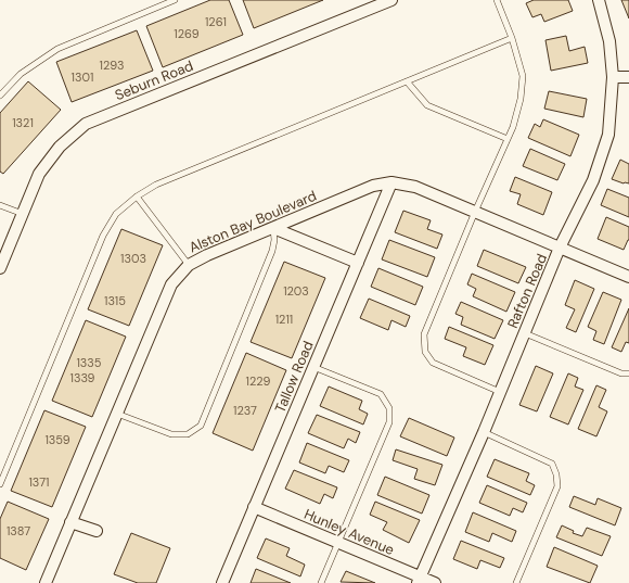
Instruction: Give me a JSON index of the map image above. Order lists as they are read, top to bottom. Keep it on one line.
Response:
{"streets":{"street":["Seburn Road","Alston Bay Boulevard","Rafton Road","Tallow Road","Hunley Avenue"]},"crossings":[["Alston Bay Boulevard","Rafton Road"],["Alston Bay Boulevard","Tallow Road"],["Rafton Road","Hunley Avenue"],["Tallow Road","Hunley Avenue"]],"house_numbers":["1261","1269","1293","1301","1321","1303","1203","1315","1211","1335","1339","1229","1237","1359","1371","1387"]}
